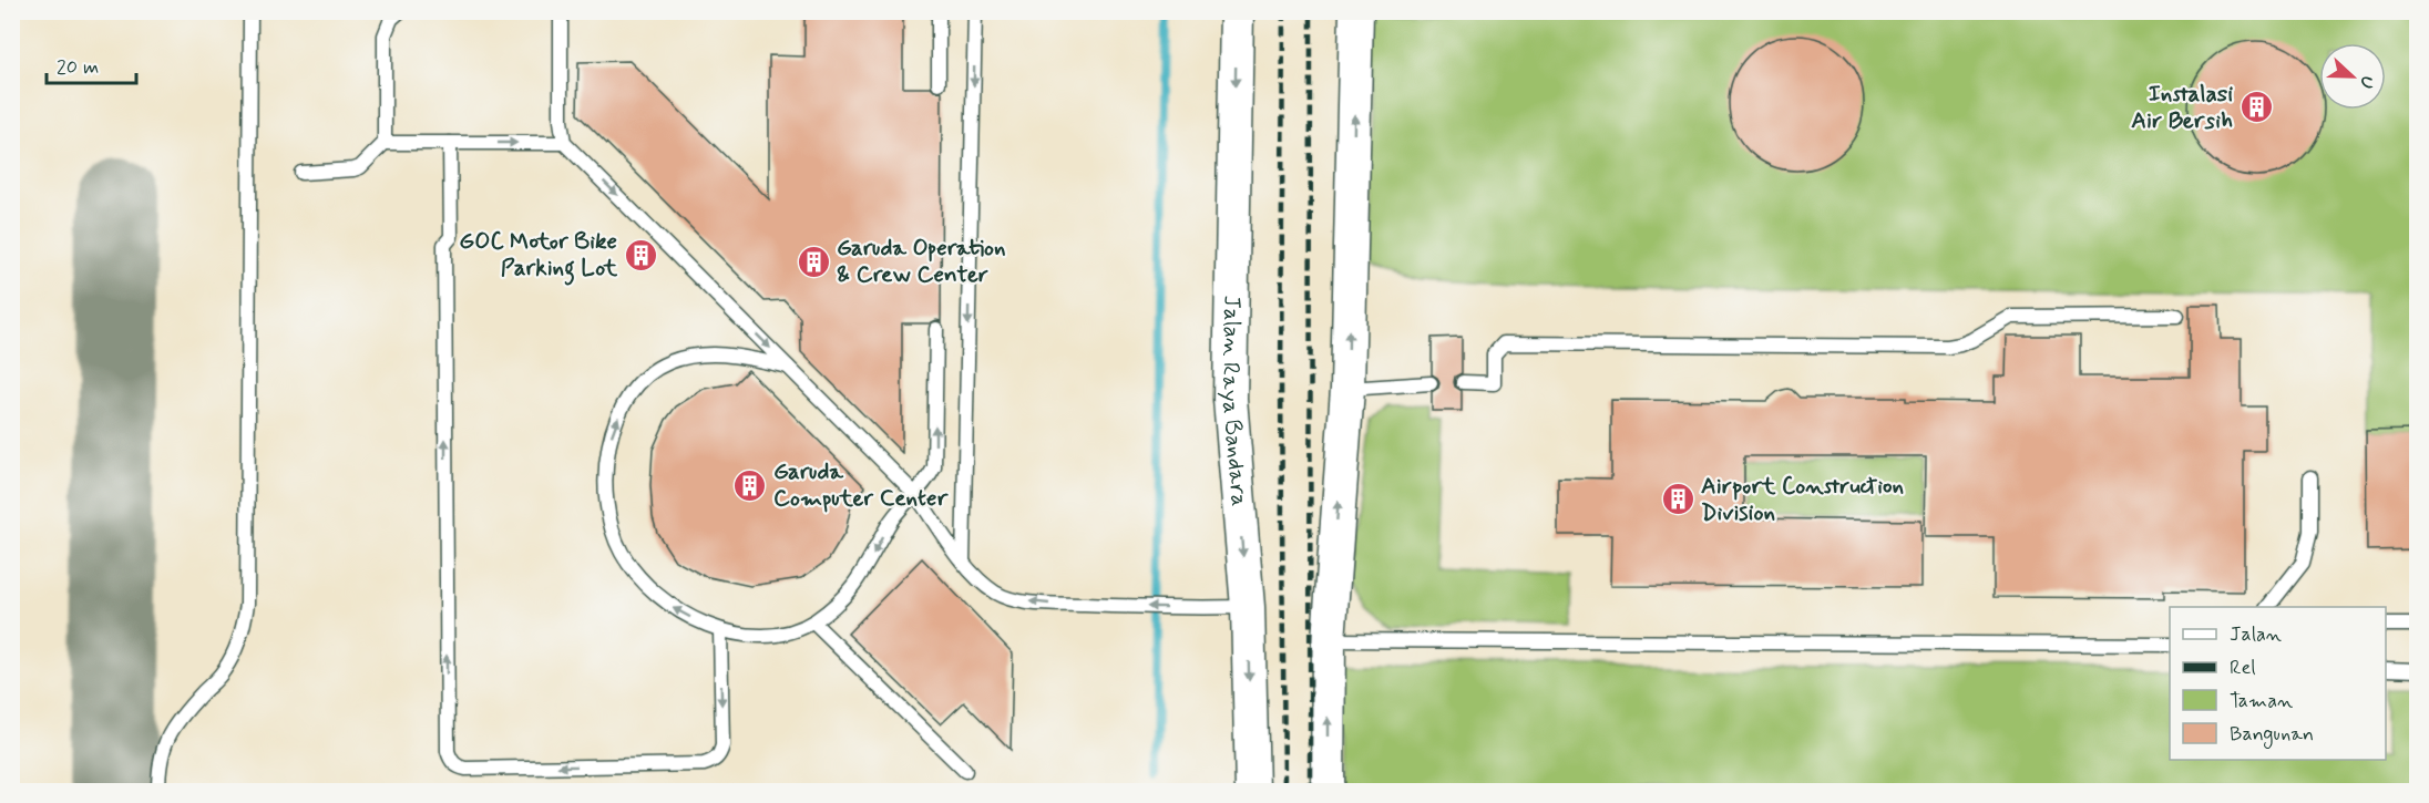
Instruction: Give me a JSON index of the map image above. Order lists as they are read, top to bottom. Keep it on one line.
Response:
{"streets":{"street":["Jalan Raya Bandara"]},"places":{"building":["Instalasi Air Bersih","GOC Motor Bike Parking Lot","Garuda Operation & Crew Center","Garuda Computer Center","Airport Construction Division"]},"legend":["Jalan","Rel","Taman","Bangunan"],"scale_bar":"20 m","north":"right"}
